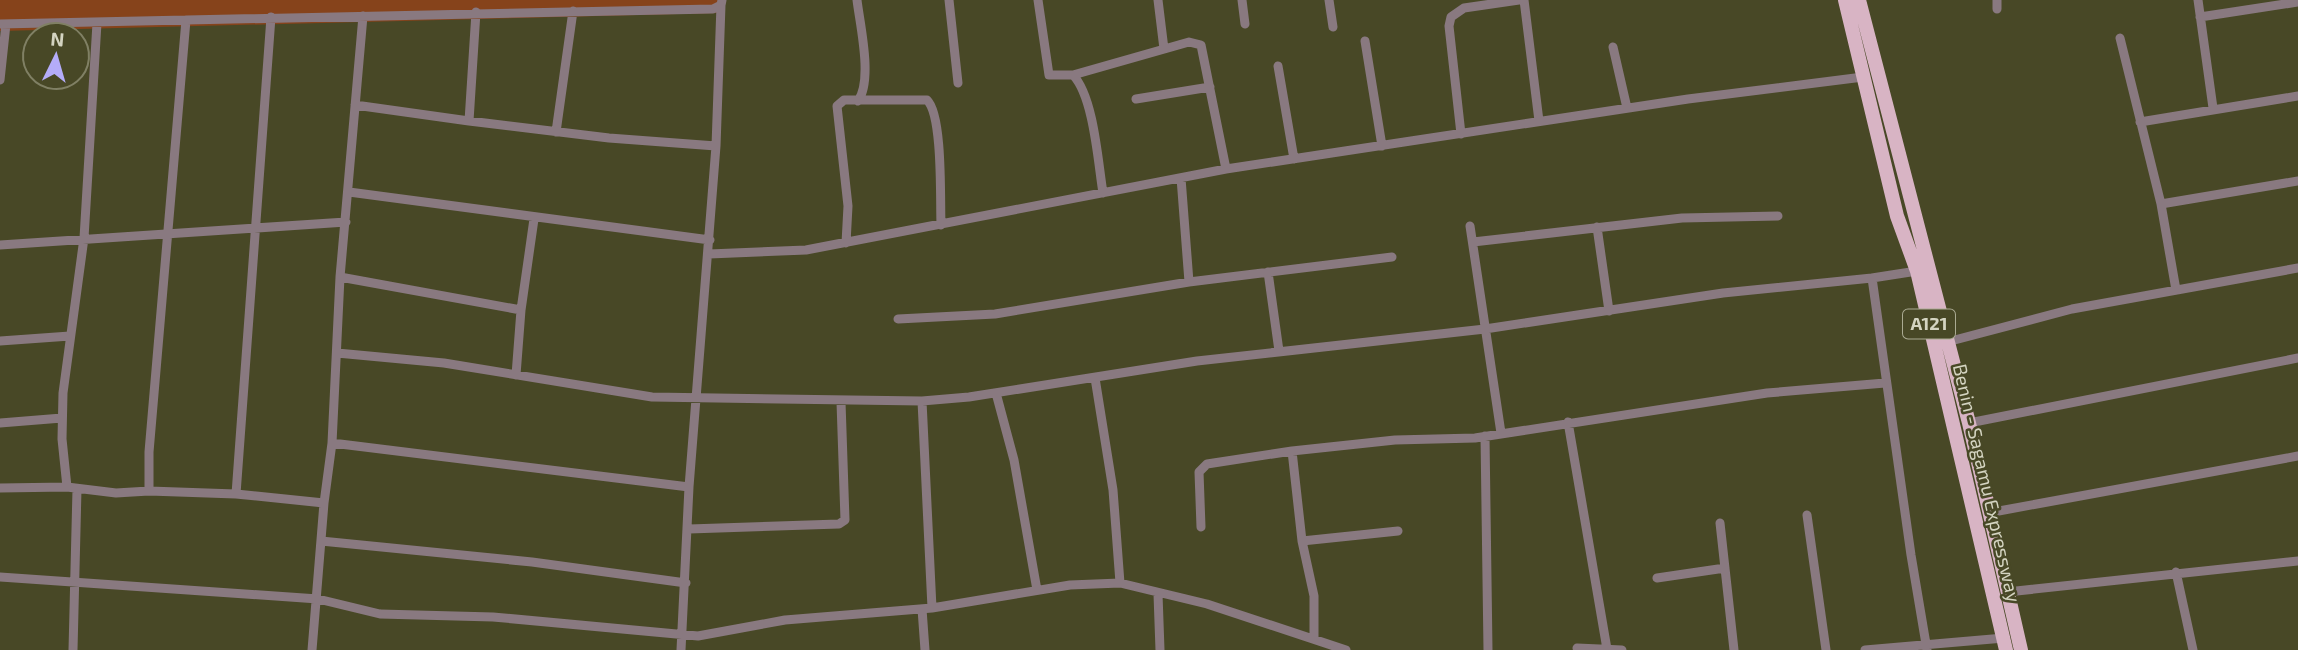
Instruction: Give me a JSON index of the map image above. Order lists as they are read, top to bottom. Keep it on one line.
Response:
{"streets":{"highway":["A121","Benin - Sagamu Expressway"]},"north":"top"}
